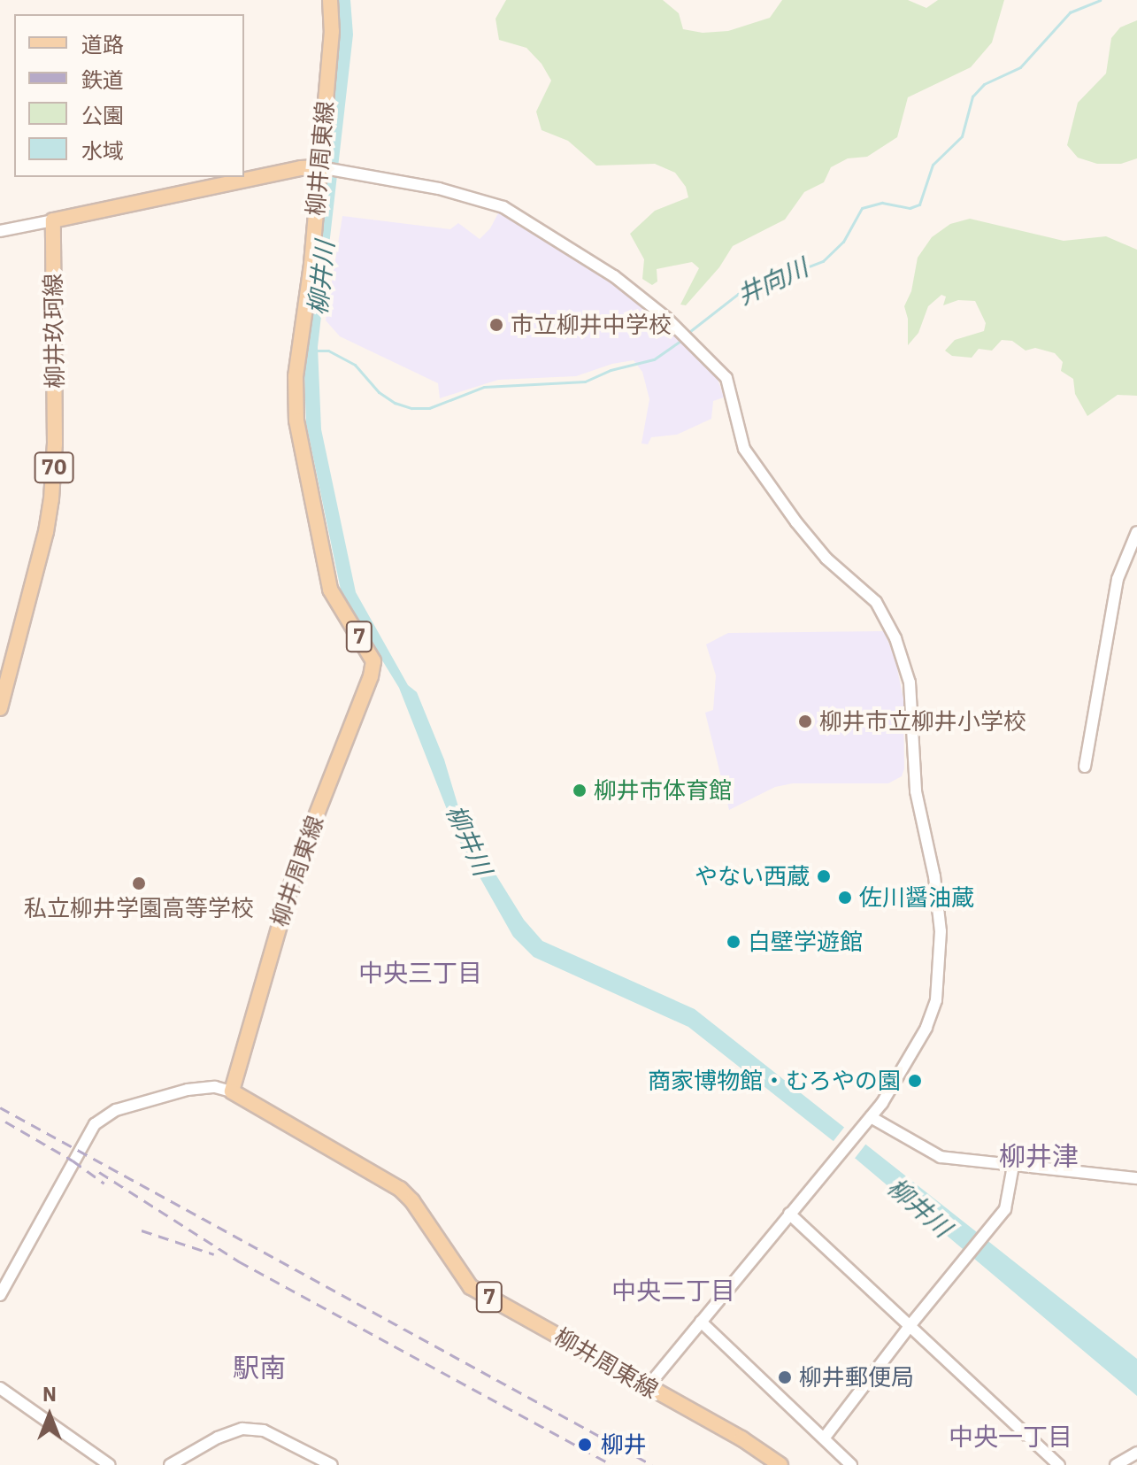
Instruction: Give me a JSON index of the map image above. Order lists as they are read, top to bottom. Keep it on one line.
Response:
{"streets":{"main road":["柳井周東線","柳井玖珂線","70","7"]},"districts":["中央三丁目","柳井津","中央二丁目","駅南","中央一丁目"],"water":["柳井川","井向川"],"places":["市立柳井中学校","柳井市立柳井小学校","柳井市体育館","やない西蔵","私立柳井学園高等学校","佐川醤油蔵","白壁学遊館","商家博物館・むろやの園","柳井郵便局","柳井"],"legend":["道路","鉄道","公園","水域"],"north":"top"}
